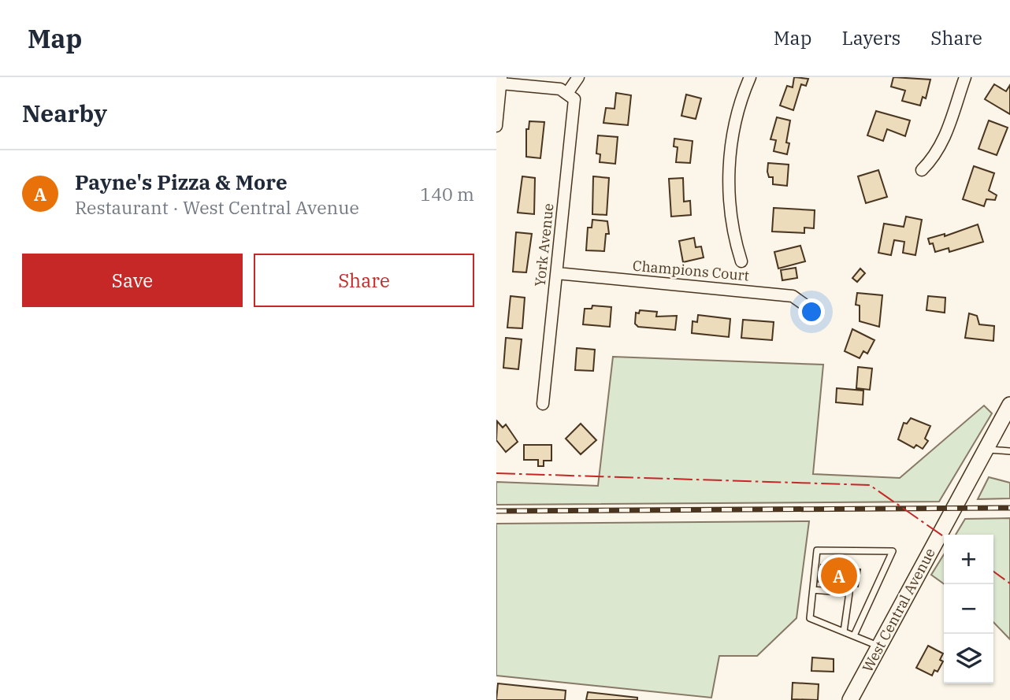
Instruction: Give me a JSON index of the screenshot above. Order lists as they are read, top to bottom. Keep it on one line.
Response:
{"streets":{"main road":["West Central Avenue"],"street":["York Avenue","Champions Court"]},"crossings":[["York Avenue","Champions Court"]],"page":{"header":"Map","nav":["Map","Layers","Share"],"heading":"Nearby","list":[{"mark":"A","name":"Payne's Pizza & More","note":"Restaurant · West Central Avenue","value":"140 m"}],"buttons":["Save","Share"],"map_buttons":["+","−"],"pins":"A"}}
